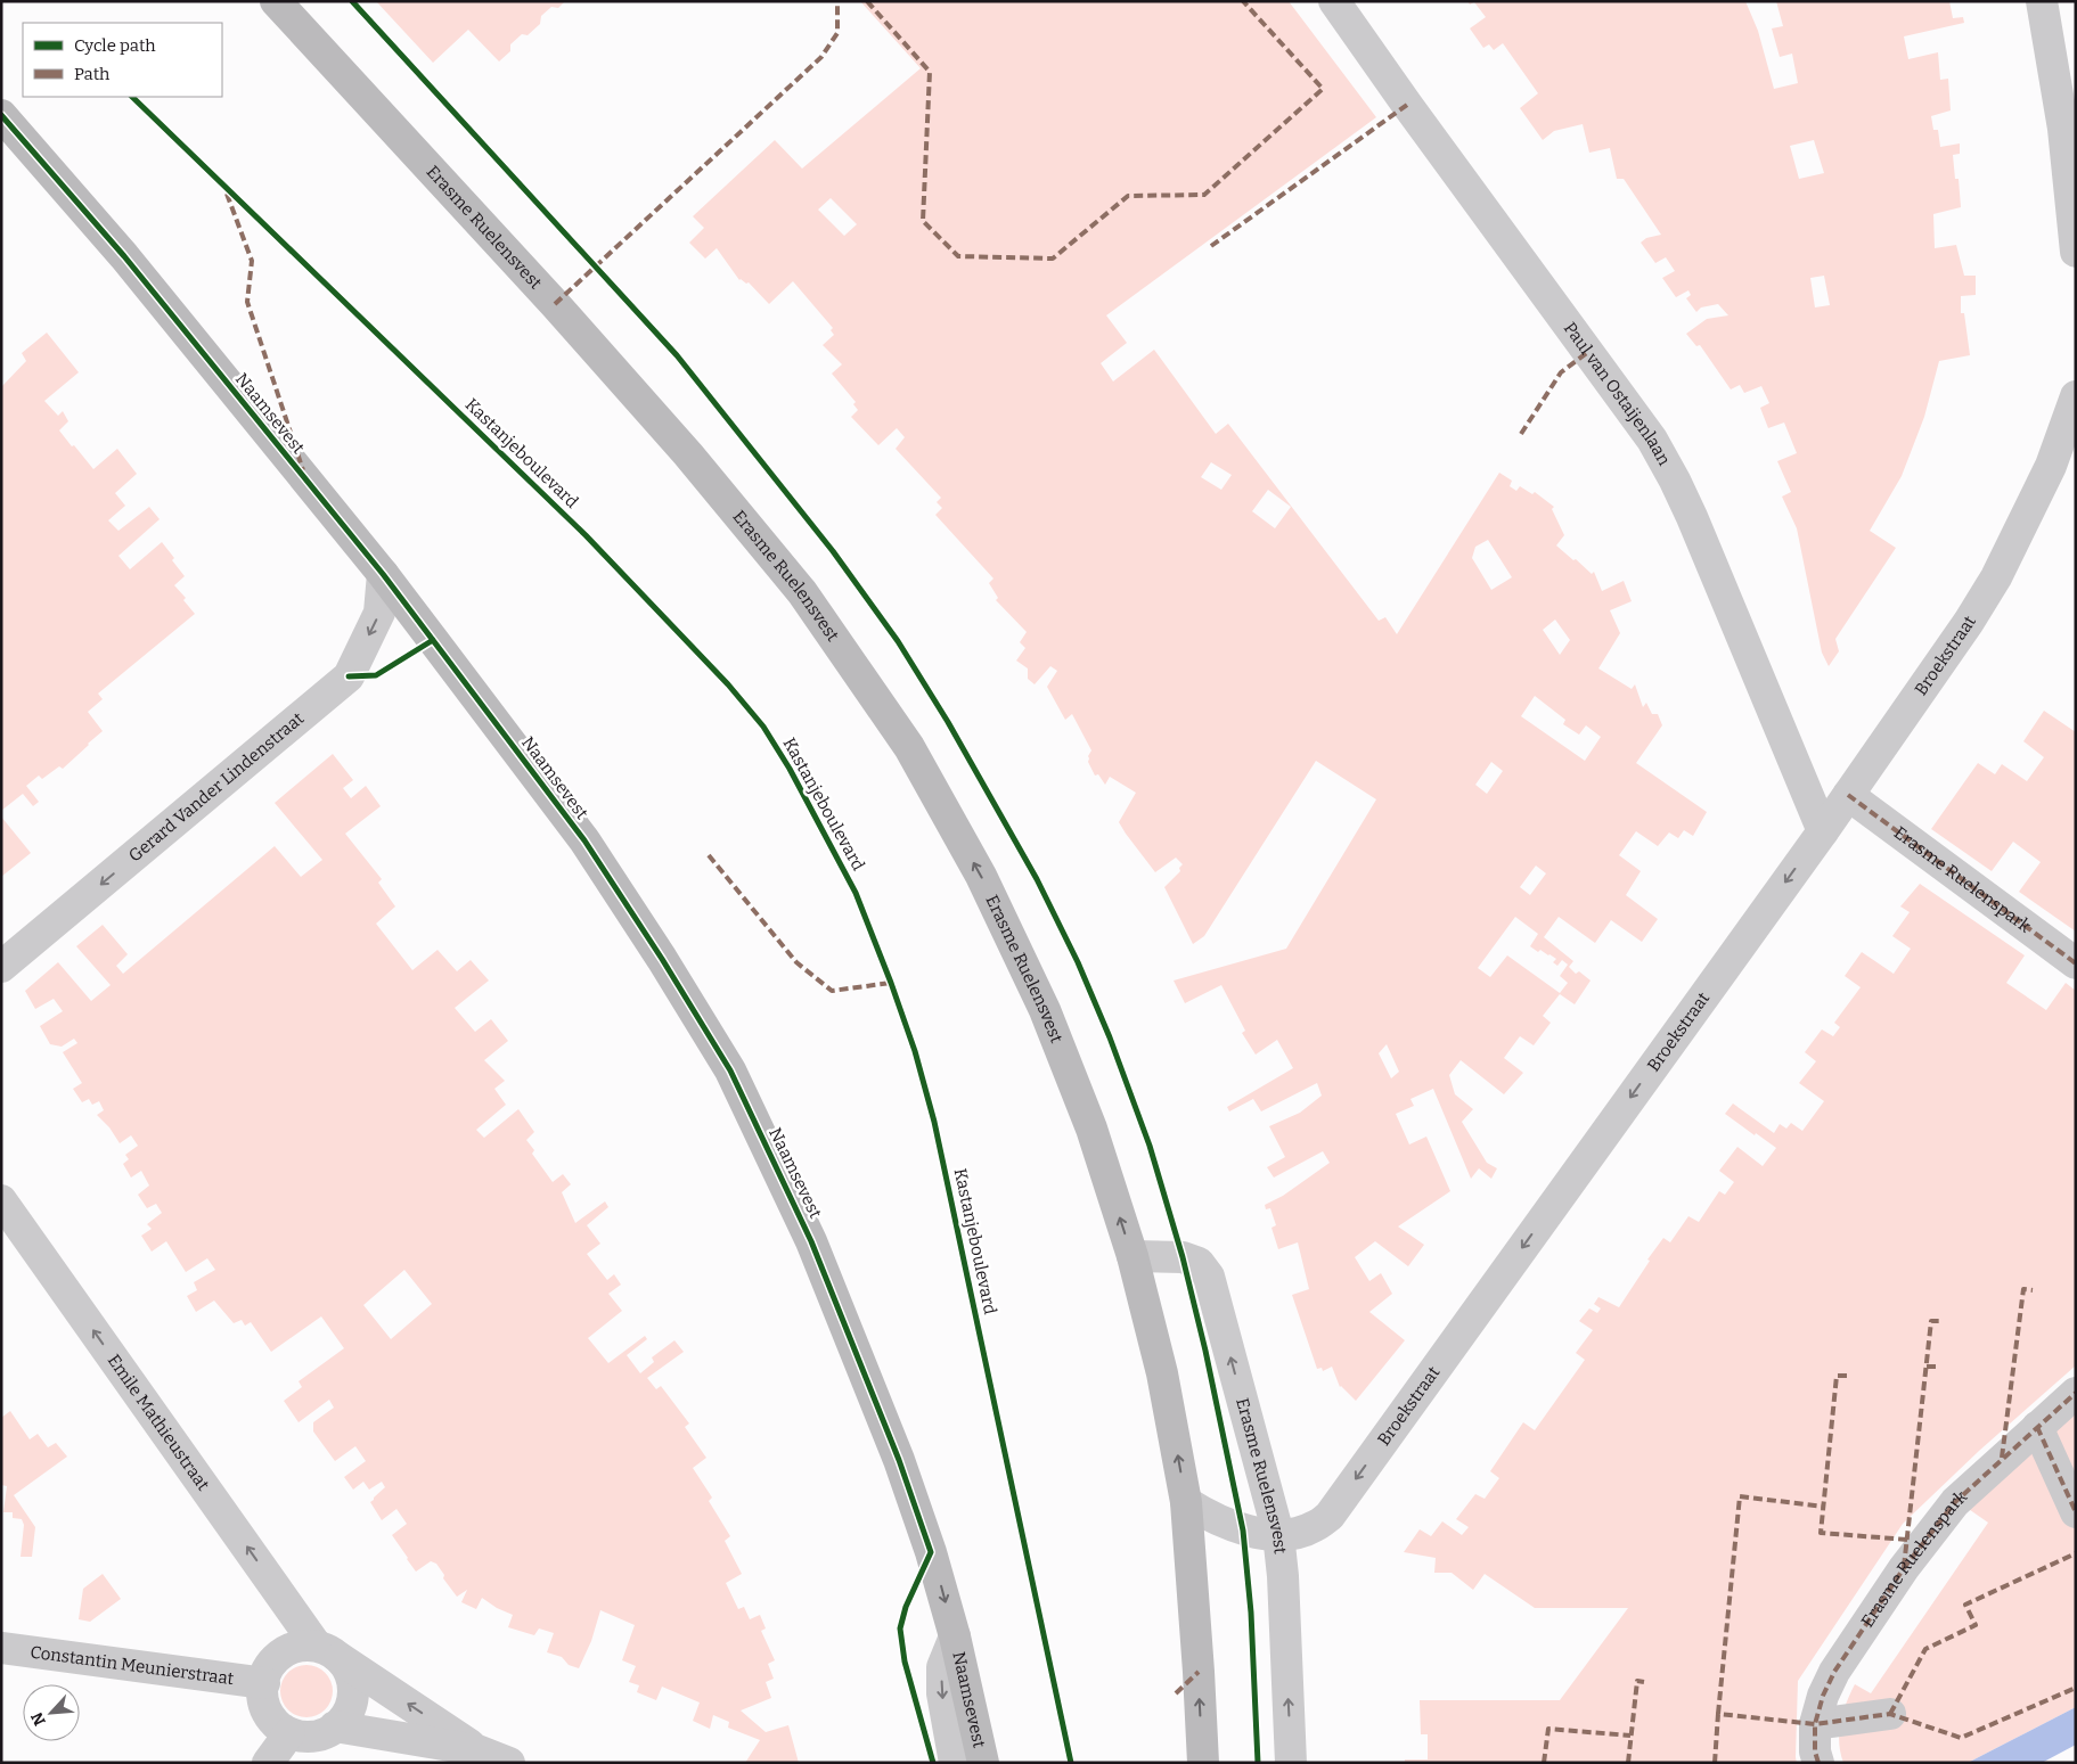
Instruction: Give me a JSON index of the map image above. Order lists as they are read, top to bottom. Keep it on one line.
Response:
{"streets":{"main road":["Erasme Ruelensvest","Naamsevest"],"street":["Paul van Ostaijenlaan","Broekstraat","Gerard Vander Lindenstraat","Erasme Ruelenspark","Emile Mathieustraat","Constantin Meunierstraat"],"cycle path":["Kastanjeboulevard"]},"crossings":[["Erasme Ruelensvest","Broekstraat"],["Paul van Ostaijenlaan","Broekstraat"],["Naamsevest","Gerard Vander Lindenstraat"],["Broekstraat","Erasme Ruelenspark"],["Emile Mathieustraat","Constantin Meunierstraat"]],"one_way":["Erasme Ruelensvest","Naamsevest","Broekstraat","Gerard Vander Lindenstraat","Emile Mathieustraat"],"legend":["Cycle path","Path"],"north":"bottom left"}
